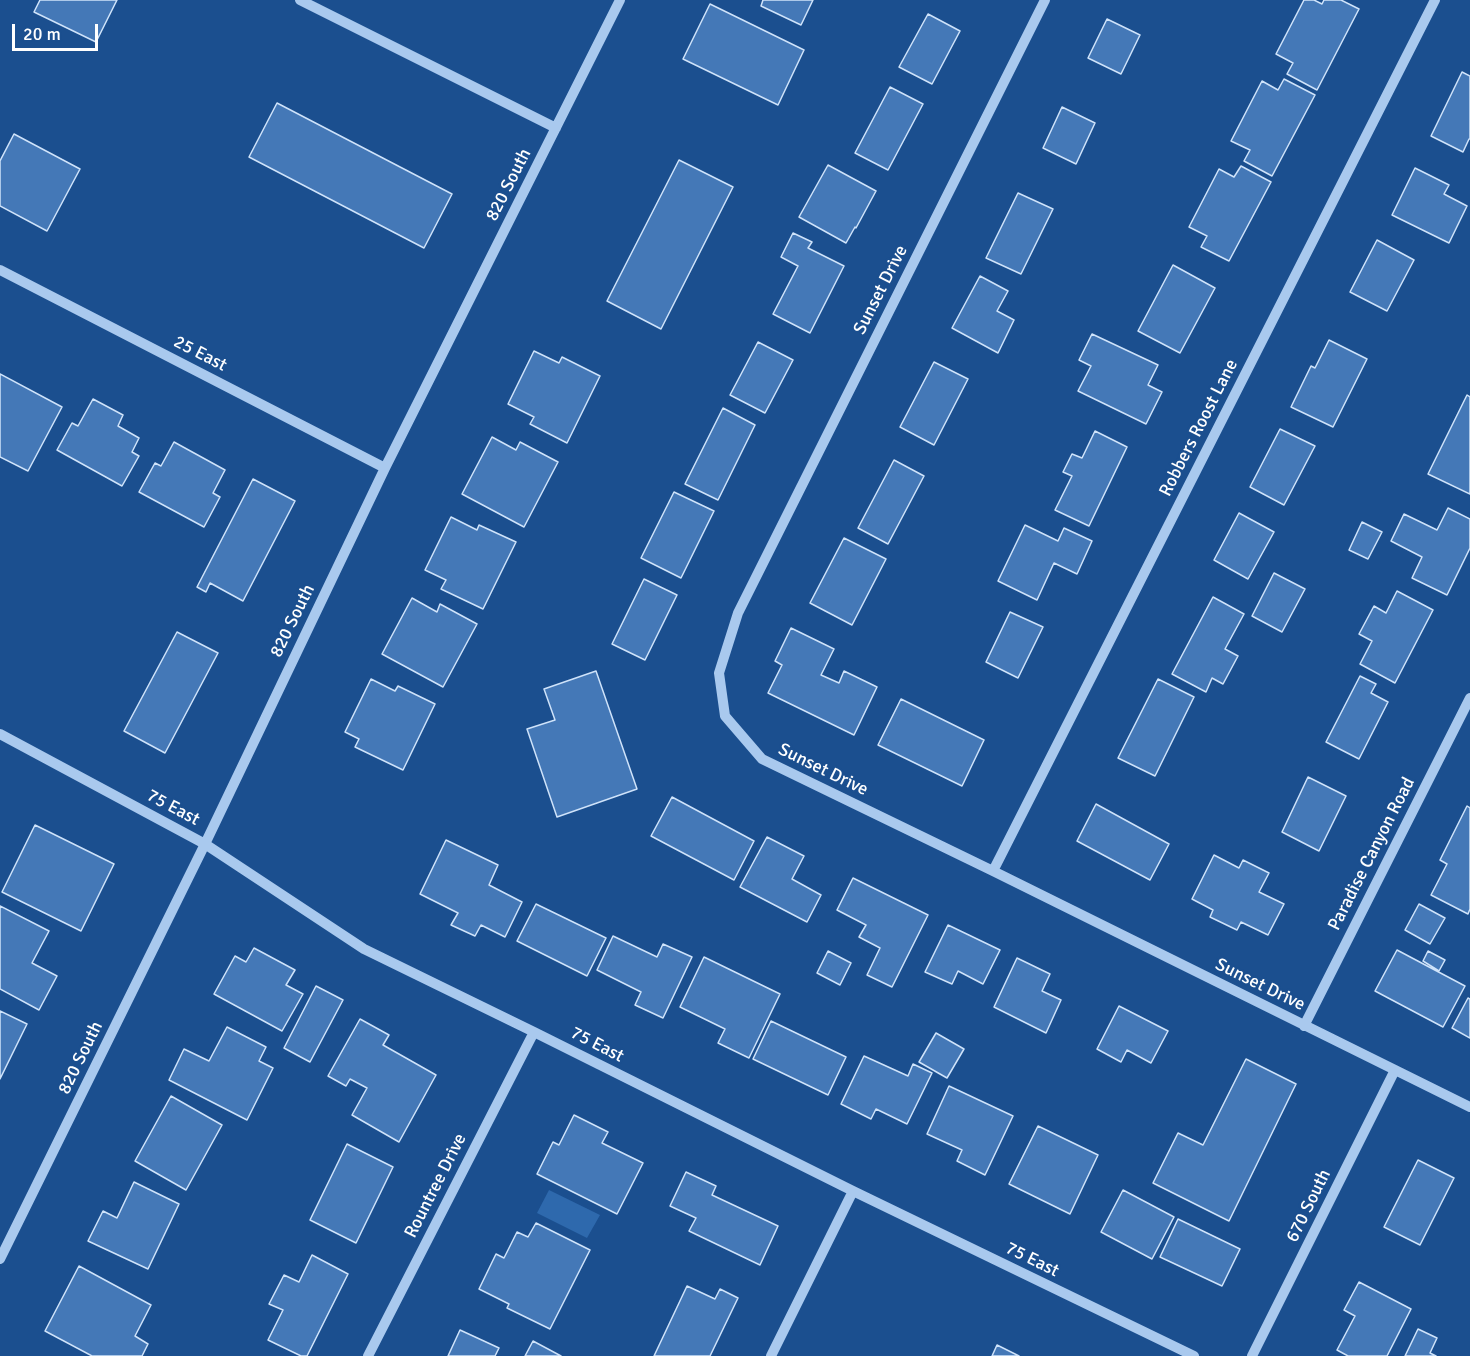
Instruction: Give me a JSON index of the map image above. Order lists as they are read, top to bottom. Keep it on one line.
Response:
{"streets":{"street":["820 South","Sunset Drive","25 East","Robbers Roost Lane","75 East","Paradise Canyon Road","Rountree Drive","670 South"]},"crossings":[["820 South","25 East"],["820 South","75 East"],["Sunset Drive","Robbers Roost Lane"],["Sunset Drive","Paradise Canyon Road"],["Sunset Drive","670 South"],["75 East","Rountree Drive"]],"scale_bar":"20 m"}
